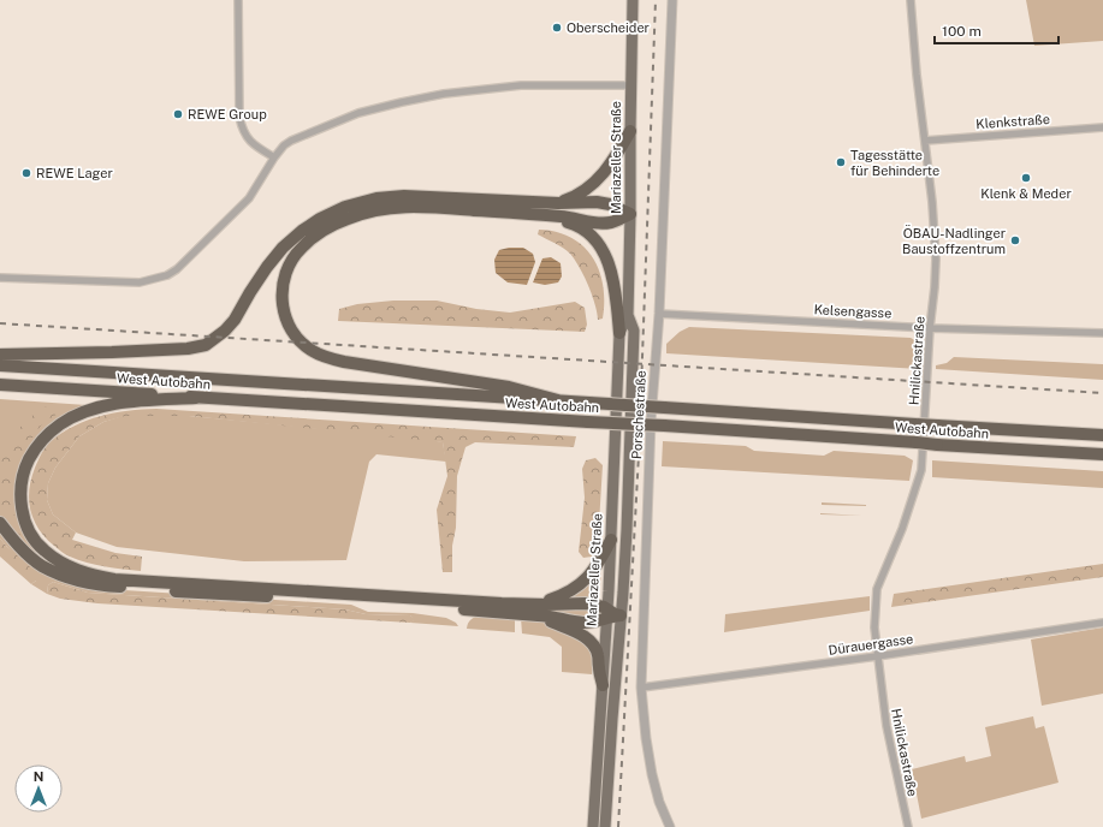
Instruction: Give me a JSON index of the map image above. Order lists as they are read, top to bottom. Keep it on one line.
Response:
{"streets":{"highway":["West Autobahn"],"main road":["Mariazeller Straße"],"street":["Klenkstraße","Kelsengasse","Hnilickastraße","Porschestraße","Dürauergasse"]},"crossings":[["Klenkstraße","Hnilickastraße"],["Kelsengasse","Hnilickastraße"],["Kelsengasse","Porschestraße"],["Hnilickastraße","Dürauergasse"],["Porschestraße","Dürauergasse"]],"places":["Oberscheider","REWE Group","Tagesstätte für Behinderte","REWE Lager","Klenk & Meder","ÖBAU-Nadlinger Baustoffzentrum"],"scale_bar":"100 m","north":"top"}
